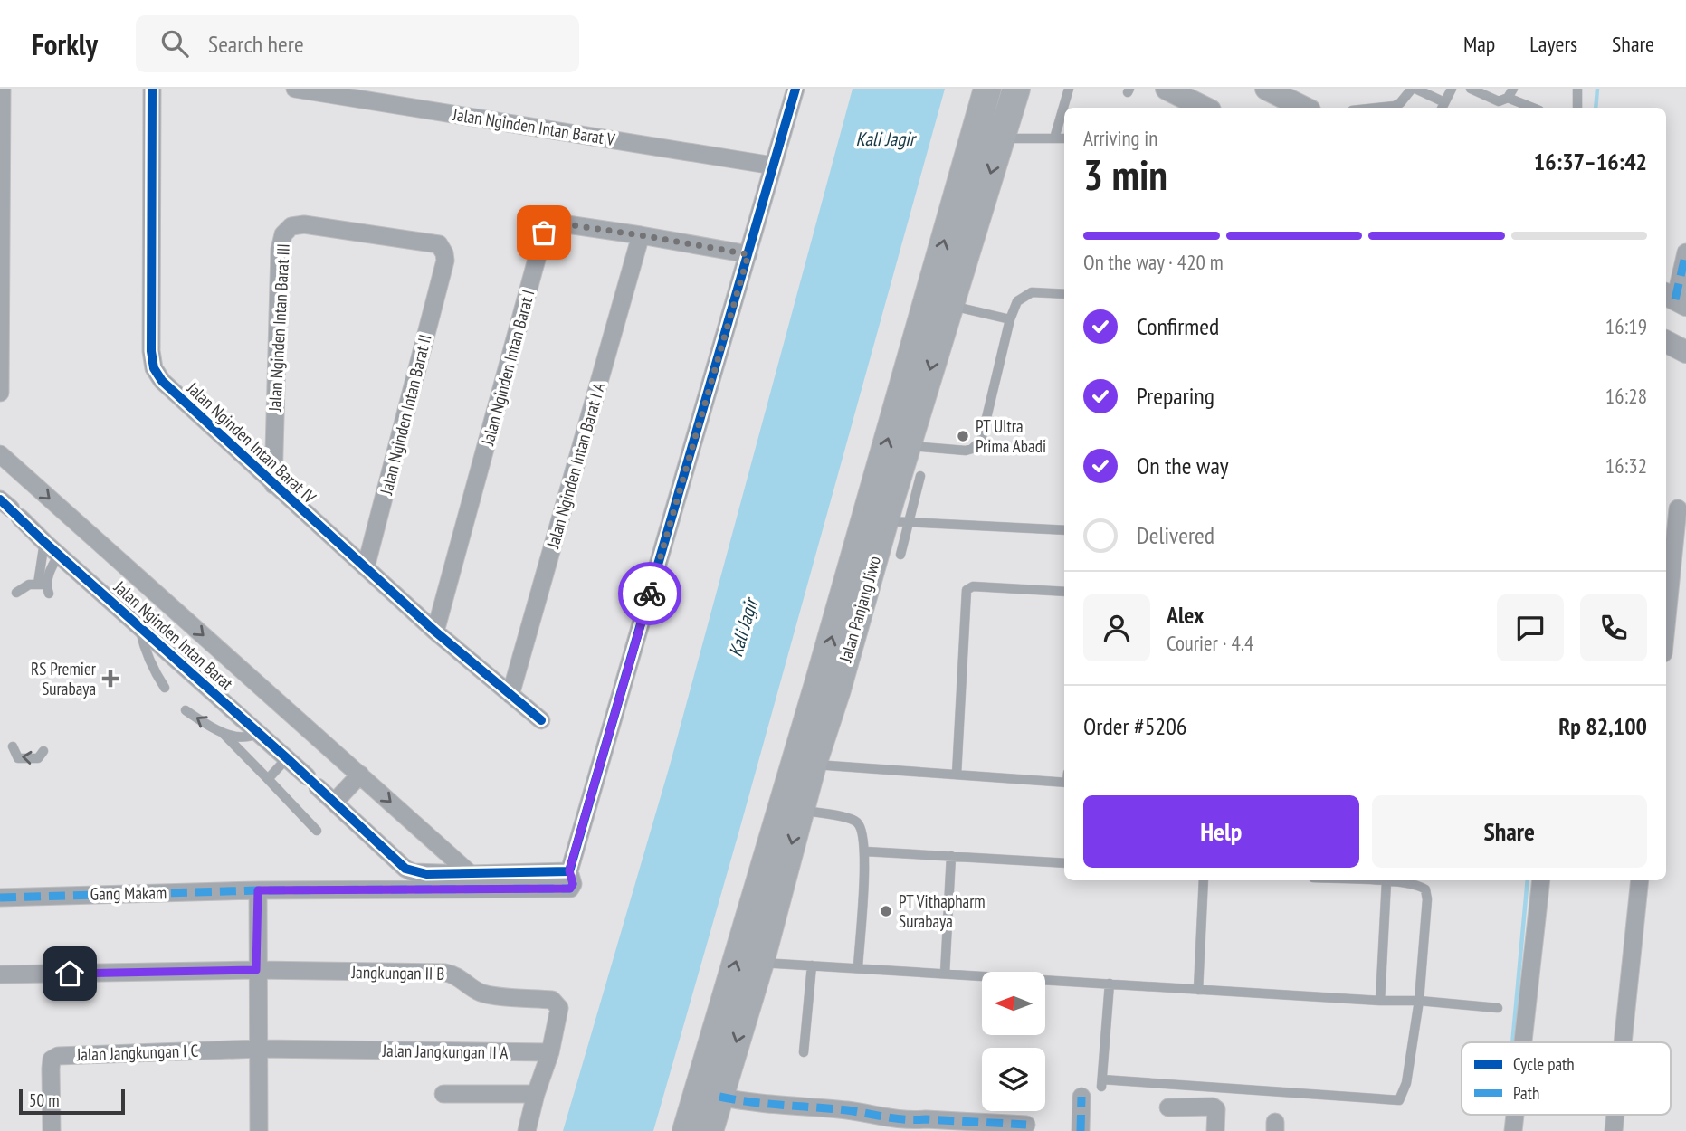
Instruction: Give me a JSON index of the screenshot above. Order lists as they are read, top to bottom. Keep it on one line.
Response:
{"streets":{"main road":["Jalan Panjang Jiwo"],"street":["Jalan Nginden Intan Barat V","Jalan Nginden Intan Barat III","Jalan Nginden Intan Barat I","Jalan Nginden Intan Barat II","Jalan Nginden Intan Barat IV","Jalan Nginden Intan Barat I A","Jalan Nginden Intan Barat","Gang Makam","Jangkungan II B","Jalan Jangkungan II A","Jalan Jangkungan I C"]},"crossings":[["Jalan Nginden Intan Barat III","Jalan Nginden Intan Barat II"],["Jalan Nginden Intan Barat III","Jalan Nginden Intan Barat IV"],["Jalan Nginden Intan Barat I","Jalan Nginden Intan Barat IV"],["Jalan Nginden Intan Barat I","Jalan Nginden Intan Barat I A"],["Jalan Nginden Intan Barat II","Jalan Nginden Intan Barat IV"],["Jalan Nginden Intan Barat IV","Jalan Nginden Intan Barat I A"],["Jangkungan II B","Jalan Jangkungan II A"],["Jalan Jangkungan II A","Jalan Jangkungan I C"]],"water":["Kali Jagir"],"places":{"other":["PT Ultra Prima Abadi","PT Vithapharm Surabaya"],"health":["RS Premier Surabaya"]},"legend":["Cycle path","Path"],"scale_bar":"50 m","north":"left","page":{"header":"Forkly","search":"Search here","nav":["Map","Layers","Share"],"heading":["3 min","Arriving in","16:37–16:42"],"panel":["Alex","Courier · 4.4","Order #5206","Rp 82,100"],"bar":"On the way · 420 m","list":[["Confirmed","16:19"],["Preparing","16:28"],["On the way","16:32"],"Delivered"],"buttons":["Help","Share"],"scale":"50 m"}}
